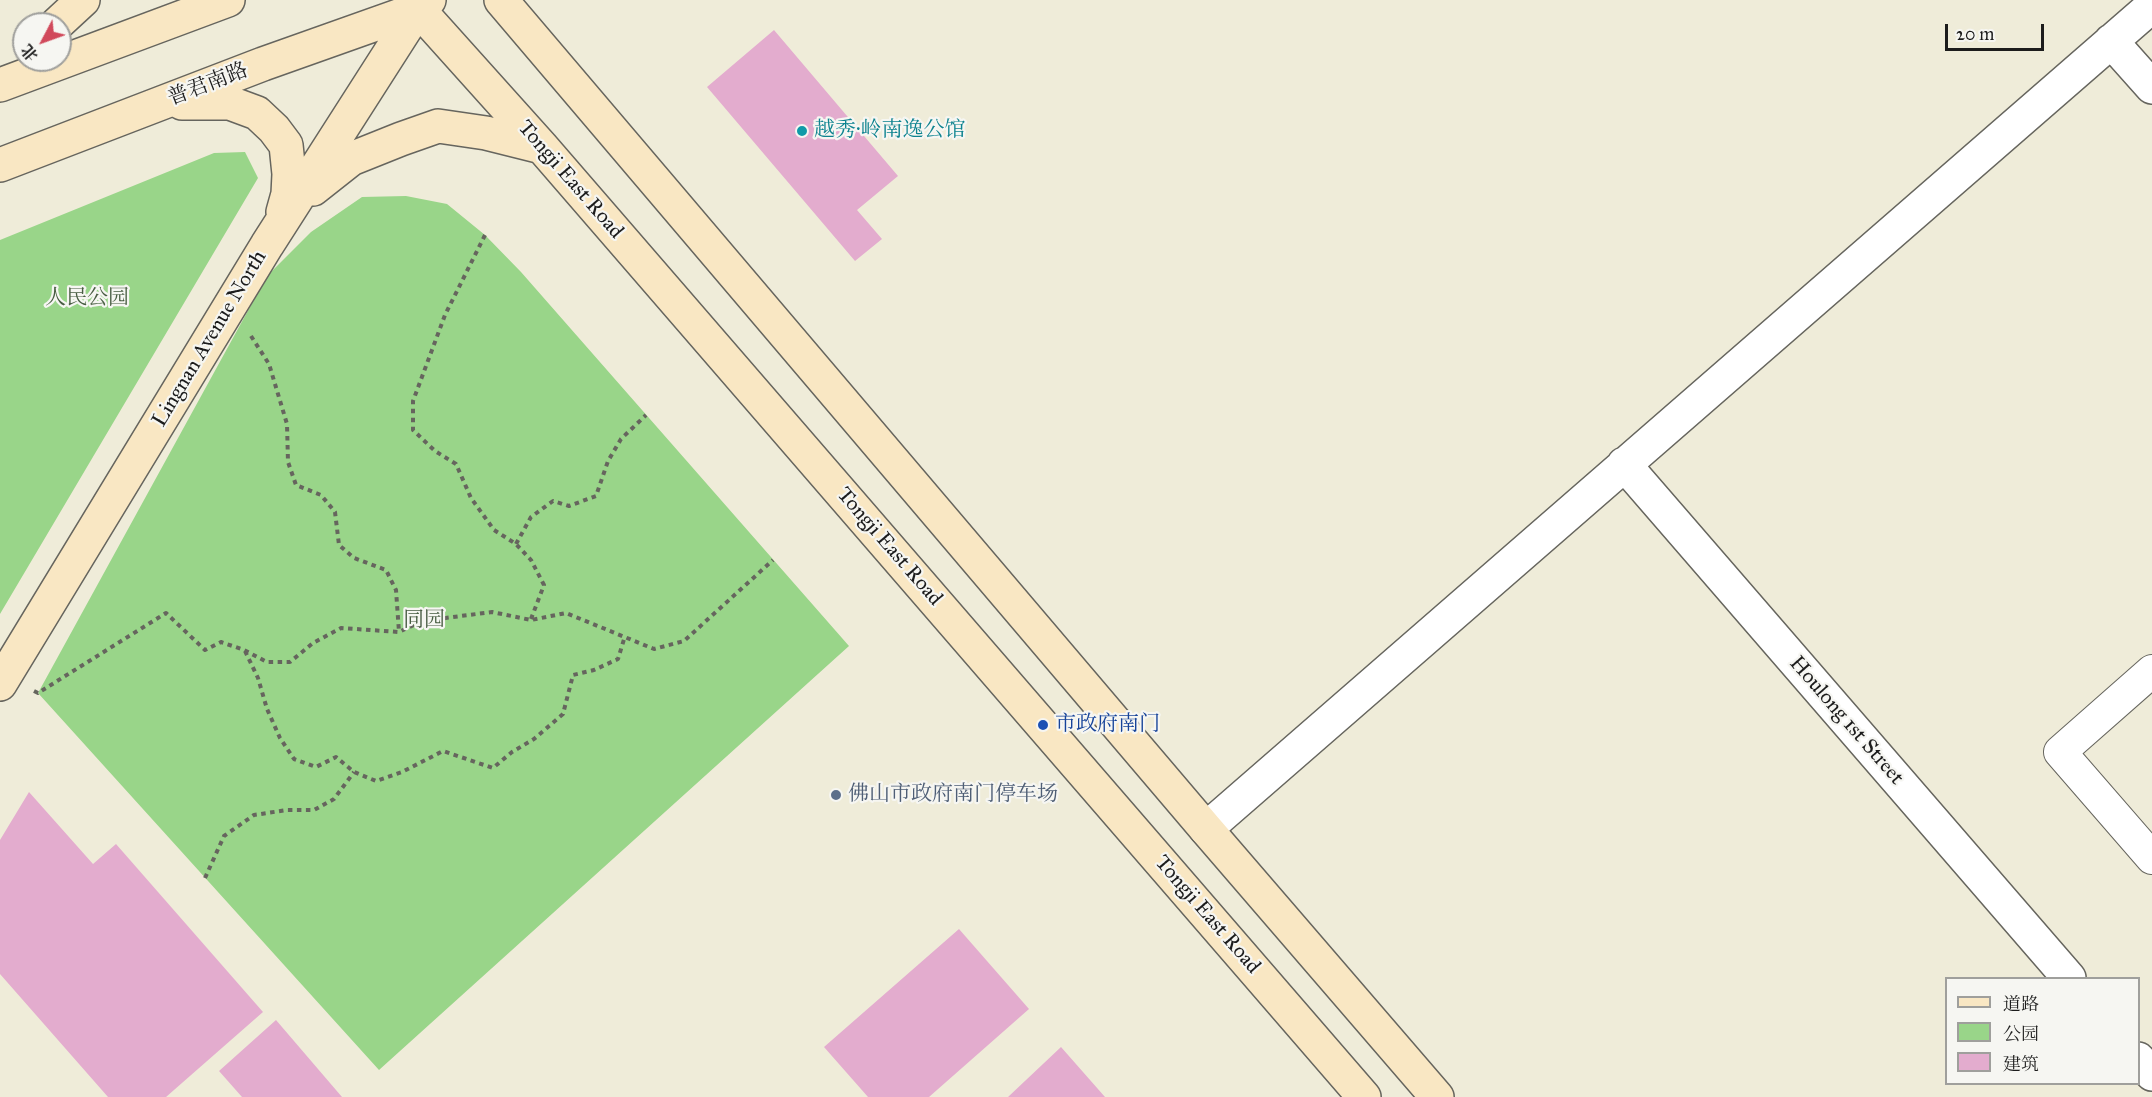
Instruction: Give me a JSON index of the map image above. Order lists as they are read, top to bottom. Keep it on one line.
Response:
{"streets":{"main road":["普君南路","Tongji East Road","Lingnan Avenue North"],"street":["Houlong 1st Street"]},"crossings":[["普君南路","Tongji East Road"],["普君南路","Lingnan Avenue North"],["Tongji East Road","Lingnan Avenue North"]],"parks":["人民公园","同园"],"places":["越秀·岭南逸公馆","市政府南门","佛山市政府南门停车场"],"legend":["道路","公园","建筑"],"scale_bar":"20 m","north":"bottom left"}
